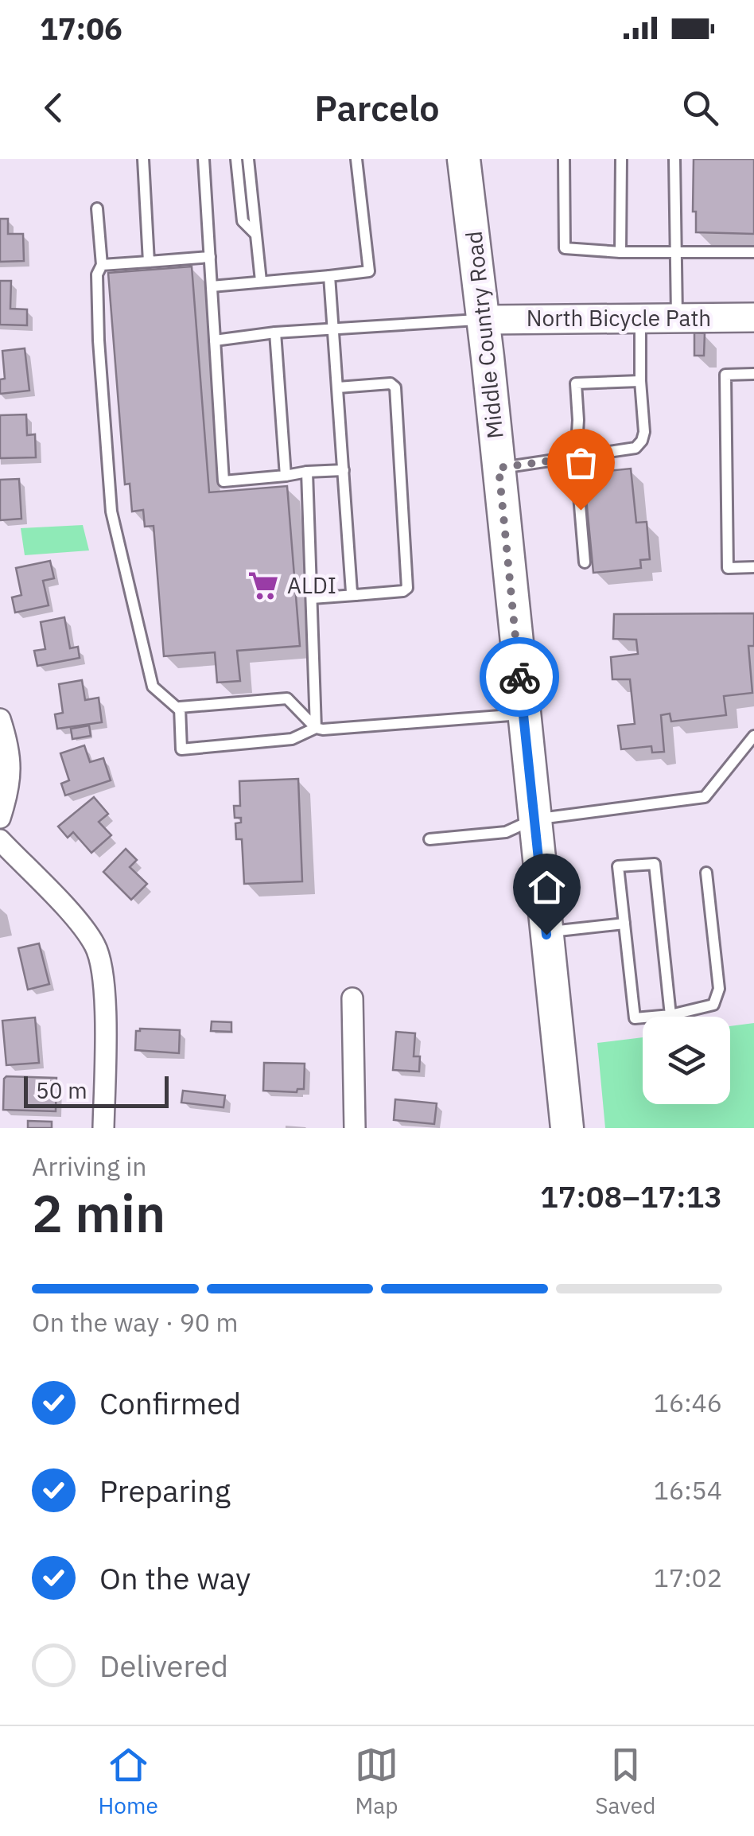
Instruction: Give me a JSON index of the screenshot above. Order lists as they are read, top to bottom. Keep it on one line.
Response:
{"streets":{"main road":["Middle Country Road"],"street":["North Bicycle Path"]},"crossings":[["North Bicycle Path","Middle Country Road"]],"places":{"supermarket":["ALDI"]},"scale_bar":"50 m","page":{"status":"17:06","header":"Parcelo","scale":"50 m","heading":["2 min","Arriving in","17:08–17:13"],"bar":"On the way · 90 m","list":[["Confirmed","16:46"],["Preparing","16:54"],["On the way","17:02"],"Delivered"],"tabs":["Home","Map","Saved"]}}
